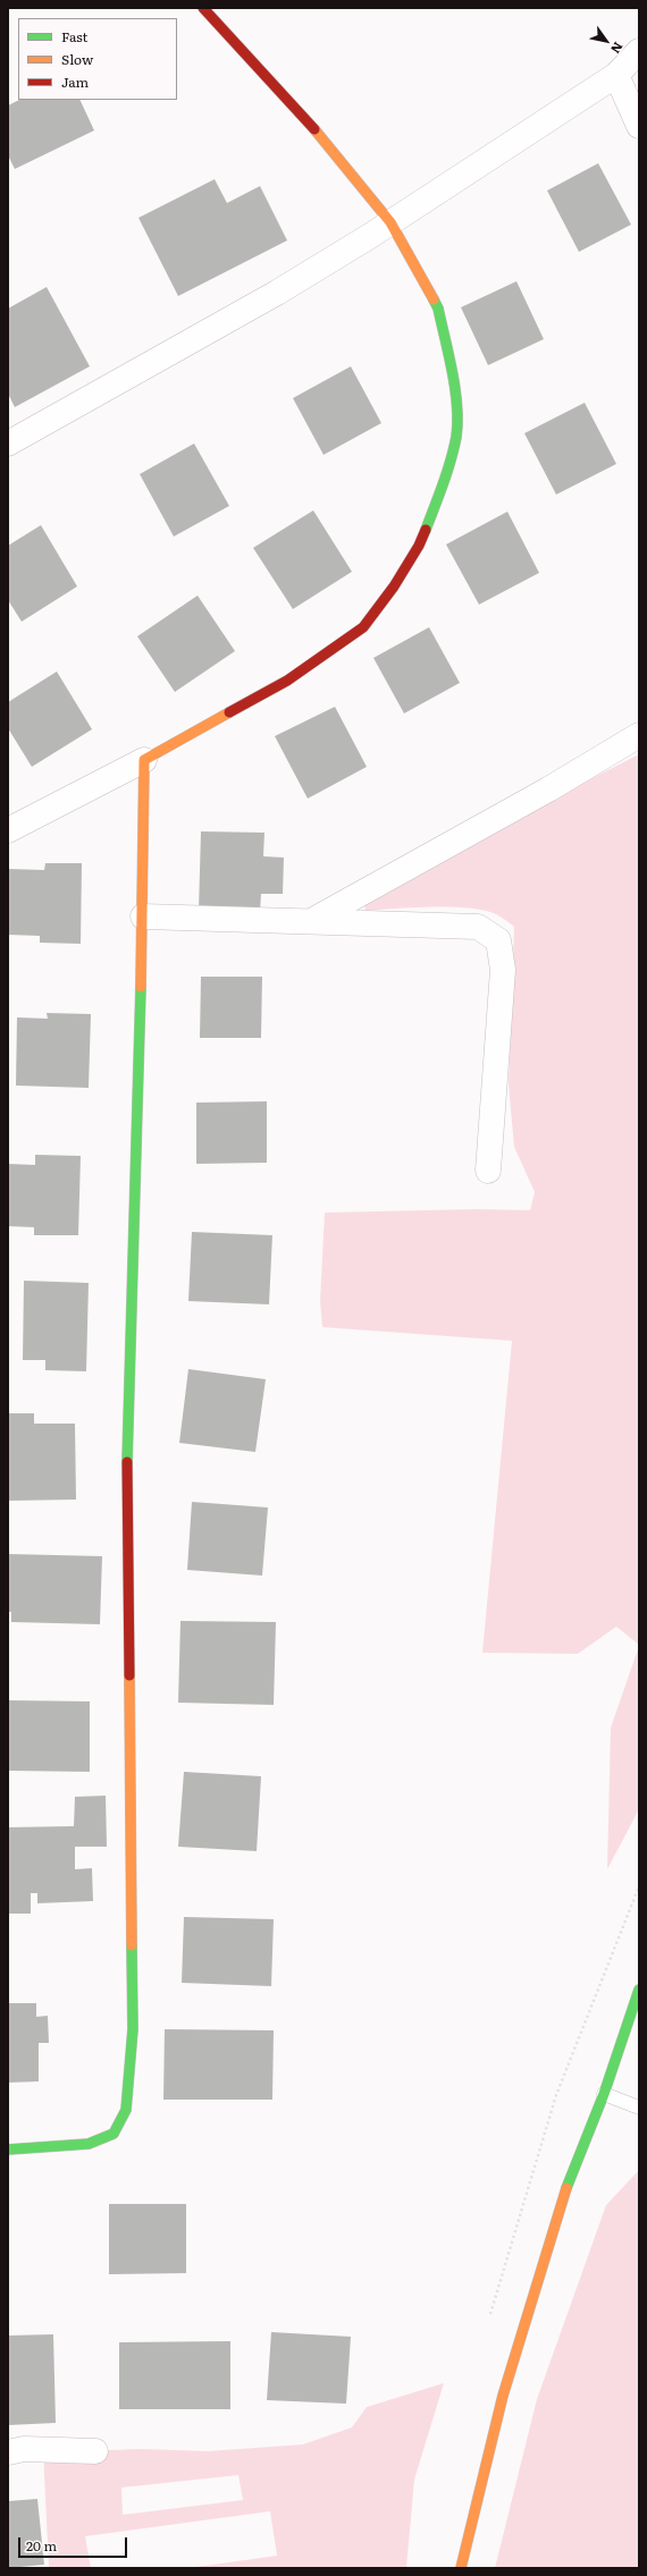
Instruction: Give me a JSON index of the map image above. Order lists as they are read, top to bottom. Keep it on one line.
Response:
{"legend":["Fast","Slow","Jam"],"scale_bar":"20 m","north":"bottom right"}
